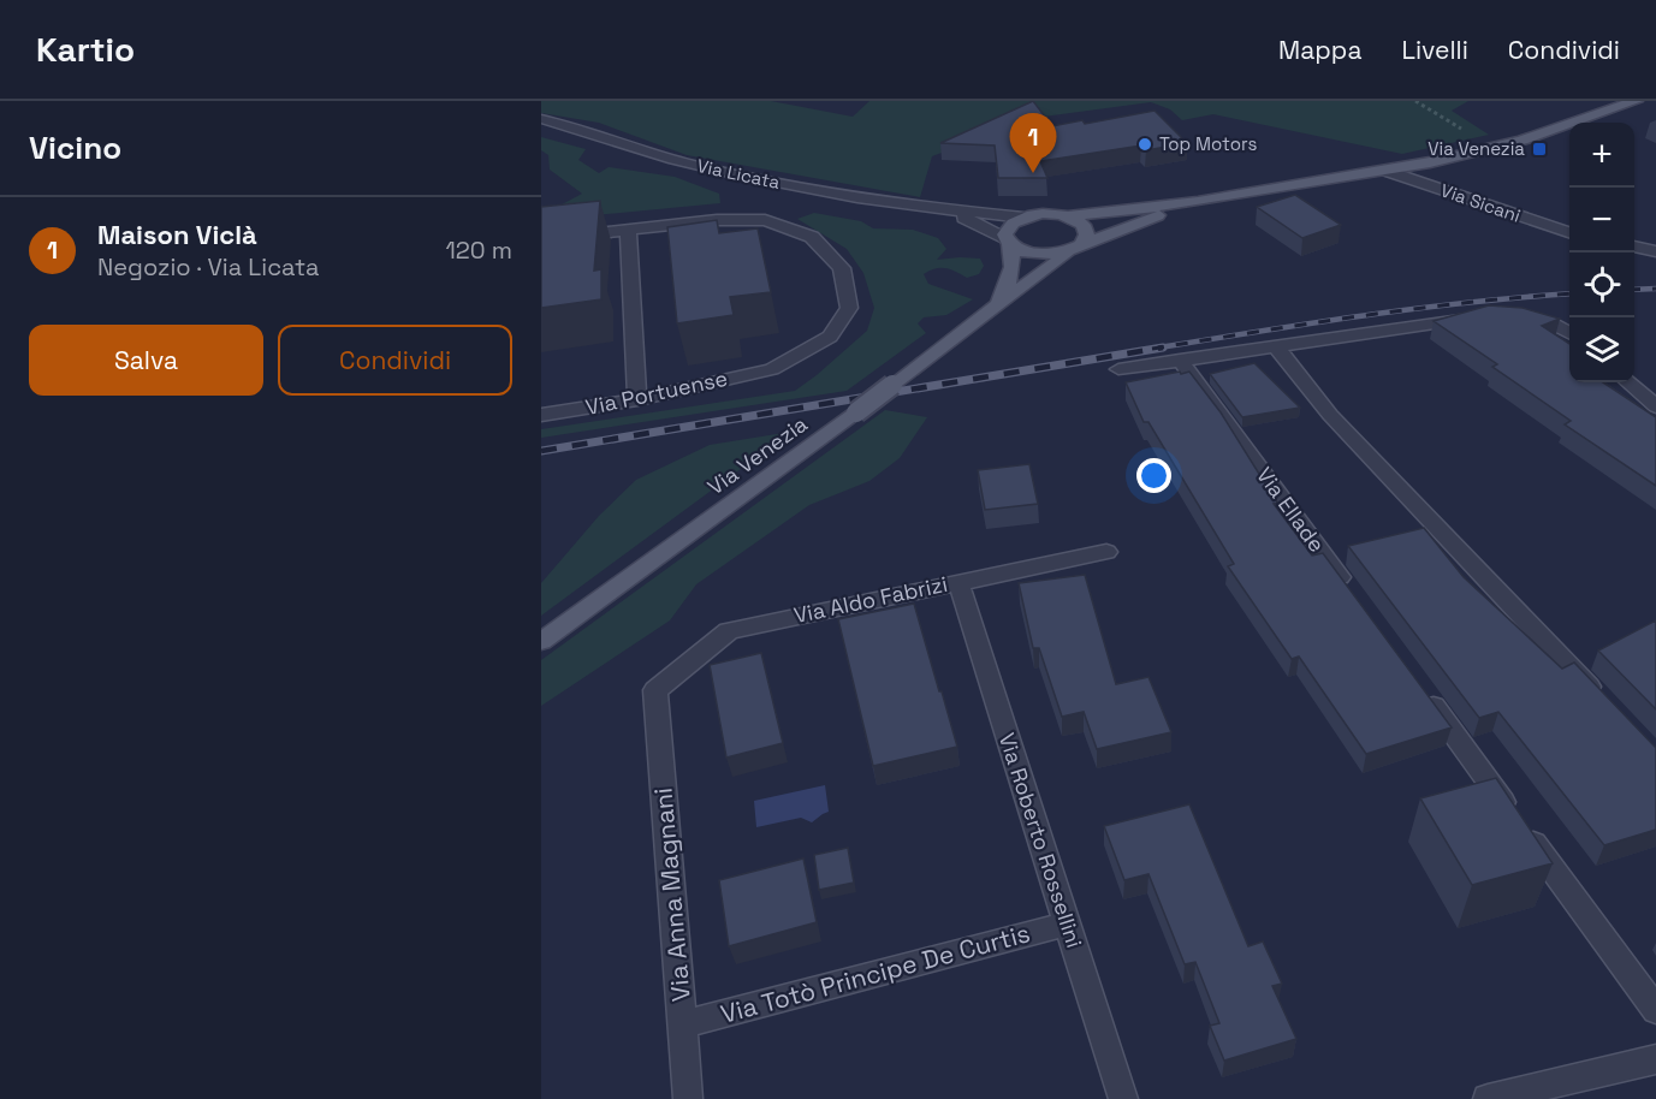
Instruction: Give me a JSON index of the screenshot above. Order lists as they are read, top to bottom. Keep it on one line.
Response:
{"streets":{"main road":["Via Venezia"],"street":["Via Licata","Via Sicani","Via Portuense","Via Ellade","Via Aldo Fabrizi","Via Roberto Rossellini","Via Anna Magnani","Via Totò Principe De Curtis"]},"crossings":[["Via Aldo Fabrizi","Via Roberto Rossellini"],["Via Aldo Fabrizi","Via Anna Magnani"],["Via Roberto Rossellini","Via Totò Principe De Curtis"],["Via Anna Magnani","Via Totò Principe De Curtis"]],"places":{"other":["Top Motors"],"transit":["Via Venezia"]},"page":{"header":"Kartio","nav":["Mappa","Livelli","Condividi"],"heading":"Vicino","pins":"1","map_buttons":["+","−"],"list":[{"mark":"1","name":"Maison Viclà","note":"Negozio · Via Licata","value":"120 m"}],"buttons":["Salva","Condividi"]}}
